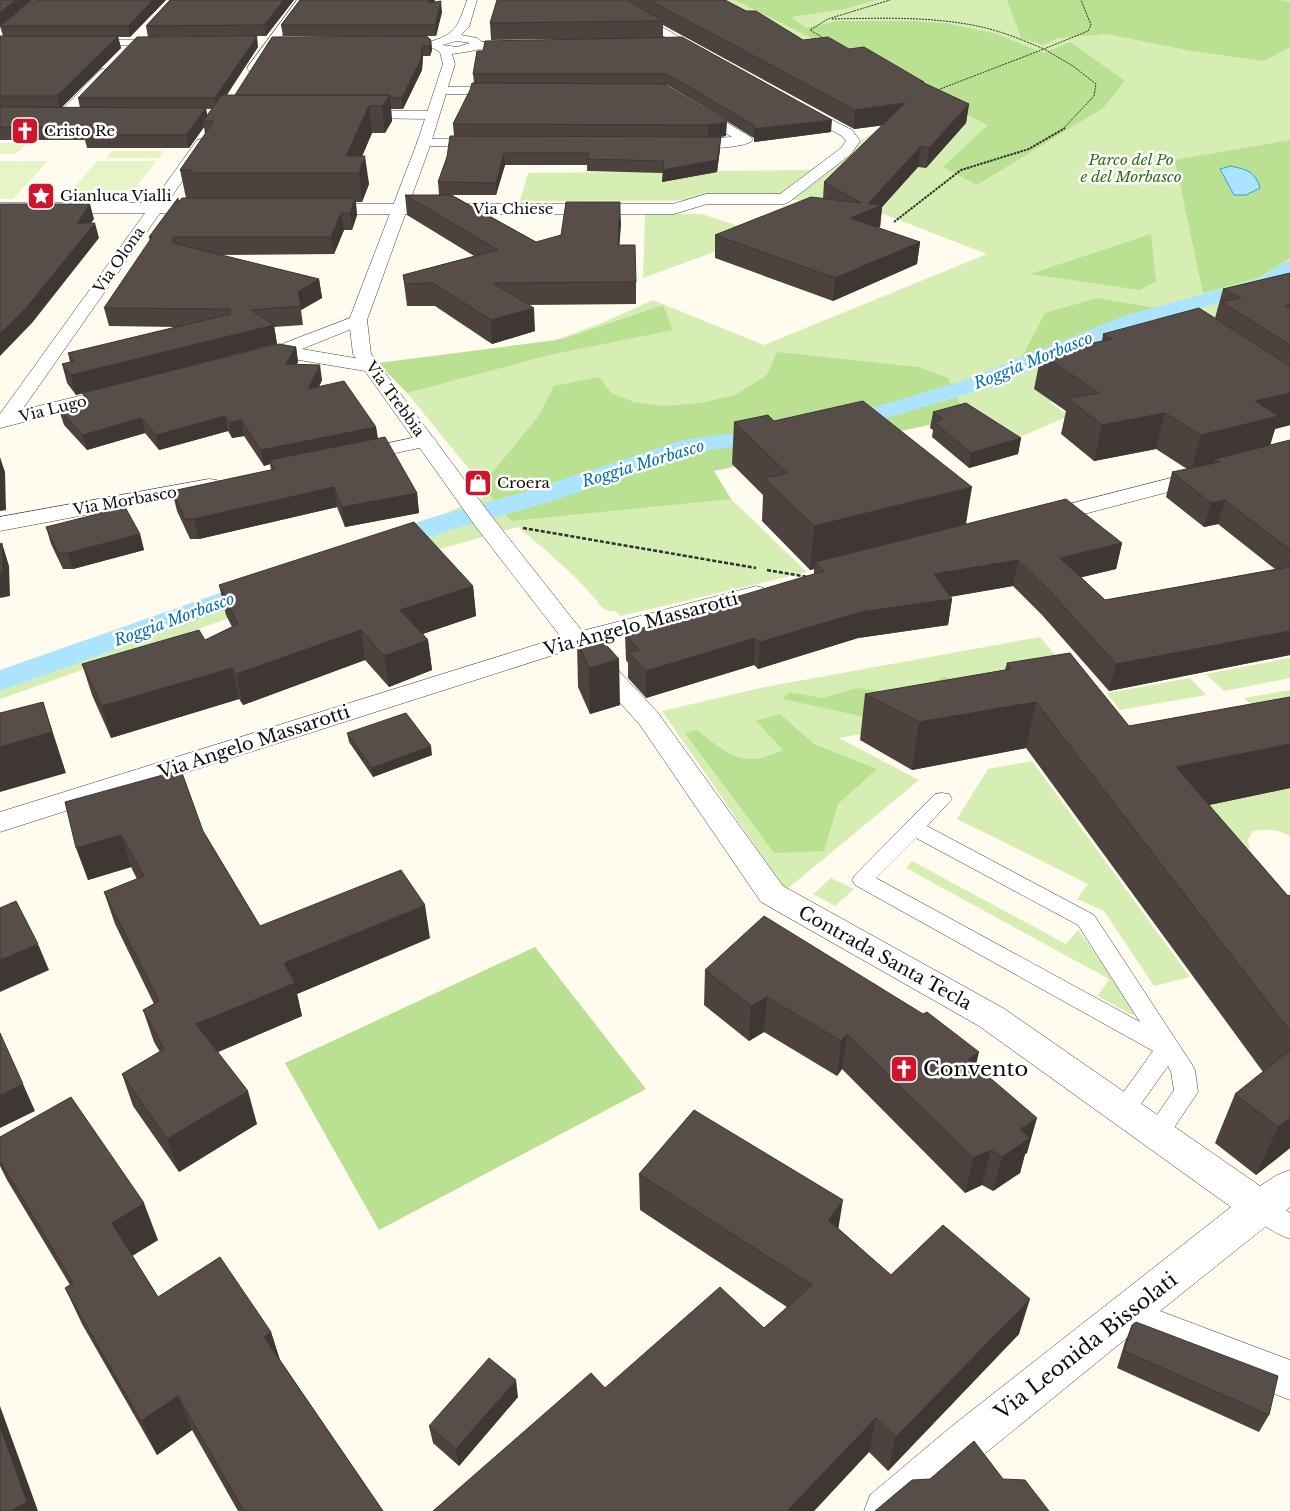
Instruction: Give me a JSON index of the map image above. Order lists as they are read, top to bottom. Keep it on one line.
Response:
{"streets":{"street":["Via Chiese","Via Olona","Via Trebbia","Via Lugo","Via Morbasco","Via Angelo Massarotti","Contrada Santa Tecla","Via Leonida Bissolati"]},"crossings":[["Via Chiese","Via Trebbia"],["Via Olona","Via Lugo"],["Via Trebbia","Via Angelo Massarotti"],["Via Trebbia","Contrada Santa Tecla"],["Via Angelo Massarotti","Contrada Santa Tecla"],["Contrada Santa Tecla","Via Leonida Bissolati"]],"water":["Roggia Morbasco"],"parks":["Parco del Po e del Morbasco"],"places":{"church":["Cristo Re","Convento"],"place":["Gianluca Vialli"],"shop":["Croera"]}}
